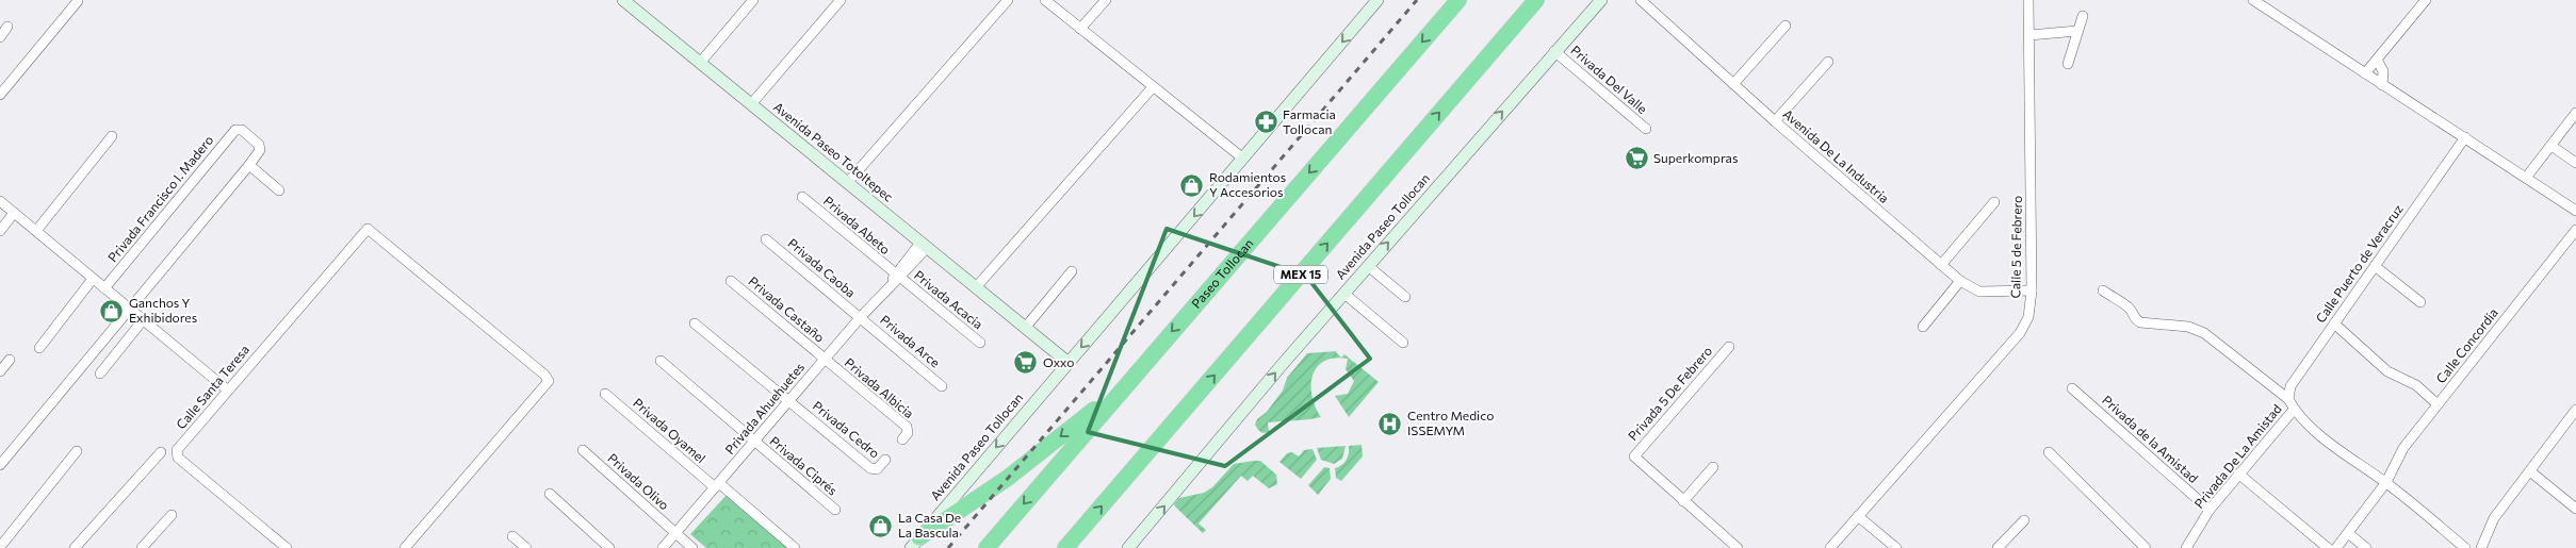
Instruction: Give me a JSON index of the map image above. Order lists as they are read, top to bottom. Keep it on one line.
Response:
{"streets":{"highway":["Paseo Tollocan","MEX 15"],"main road":["Avenida Paseo Totoltepec","Avenida Paseo Tollocan"],"street":["Privada Del Valle","Avenida De La Industria","Privada Francisco I. Madero","Privada Abeto","Calle 5 de Febrero","Calle Puerto de Veracruz","Privada Caoba","Privada Acacia","Privada Castaño","Privada Arce","Calle Concordia","Calle Santa Teresa","Privada Albicia","Privada 5 De Febrero","Privada Ahuehuetes","Privada Cedro","Privada Oyamel","Privada de la Amistad","Privada De La Amistad","Privada Ciprés","Privada Olivo"]},"crossings":[["Privada Del Valle","Avenida Paseo Tollocan"],["Avenida Paseo Totoltepec","Avenida Paseo Tollocan"],["Avenida Paseo Totoltepec","Privada Ahuehuetes"],["Avenida De La Industria","Calle 5 de Febrero"],["Privada Abeto","Privada Acacia"],["Privada Abeto","Privada Ahuehuetes"],["Privada Caoba","Privada Arce"],["Privada Caoba","Privada Ahuehuetes"],["Privada Acacia","Privada Ahuehuetes"],["Privada Castaño","Privada Albicia"],["Privada Castaño","Privada Ahuehuetes"],["Privada Arce","Privada Ahuehuetes"],["Privada Albicia","Privada Ahuehuetes"],["Privada Ahuehuetes","Privada Cedro"],["Privada Ahuehuetes","Privada Oyamel"],["Privada Ahuehuetes","Privada Ciprés"],["Privada Ahuehuetes","Privada Olivo"],["Privada de la Amistad","Privada De La Amistad"]],"places":{"pharmacy":["Farmacia Tollocan"],"supermarket":["Superkompras","Oxxo"],"shop":["Rodamientos Y Accesorios","Ganchos Y Exhibidores","La Casa De La Bascula"],"hospital":["Centro Medico ISSEMYM"]}}
